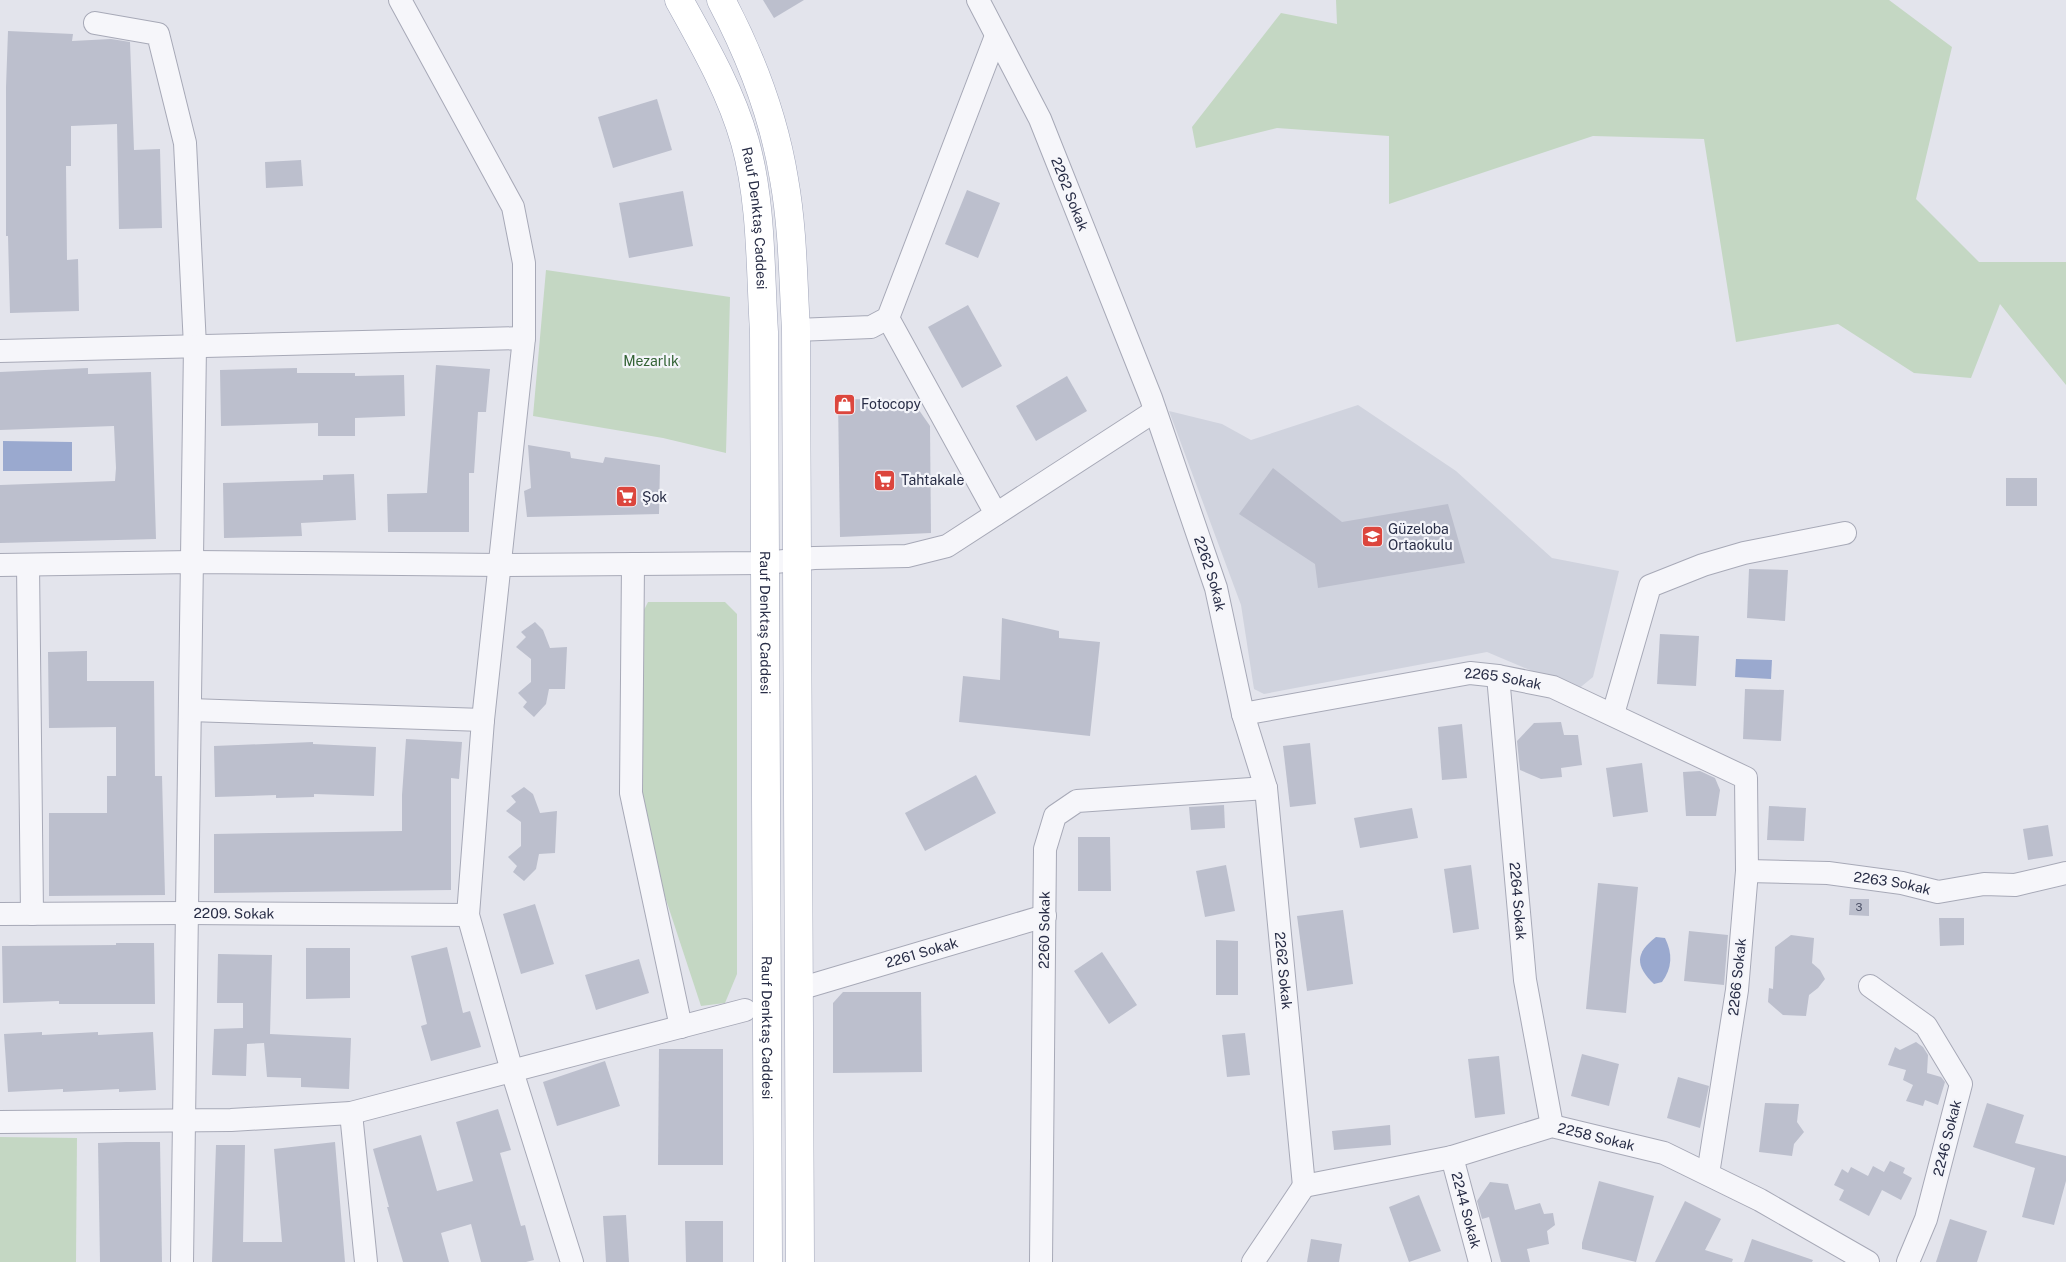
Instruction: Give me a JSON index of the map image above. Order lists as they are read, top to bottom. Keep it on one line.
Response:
{"streets":{"main road":["Rauf Denktaş Caddesi"],"street":["2262 Sokak","2265 Sokak","2263 Sokak","2264 Sokak","2209. Sokak","2260 Sokak","2261 Sokak","2266 Sokak","2258 Sokak","2246 Sokak","2244 Sokak"]},"crossings":[["2262 Sokak","2265 Sokak"],["2262 Sokak","2260 Sokak"],["2262 Sokak","2258 Sokak"],["2265 Sokak","2264 Sokak"],["2265 Sokak","2266 Sokak"],["2263 Sokak","2266 Sokak"],["2264 Sokak","2258 Sokak"],["2260 Sokak","2261 Sokak"],["2266 Sokak","2258 Sokak"],["2258 Sokak","2244 Sokak"]],"parks":["Mezarlık"],"places":{"shop":["Fotocopy"],"supermarket":["Tahtakale","Şok"],"school or university":["Güzeloba Ortaokulu"]},"house_numbers":["3"]}
